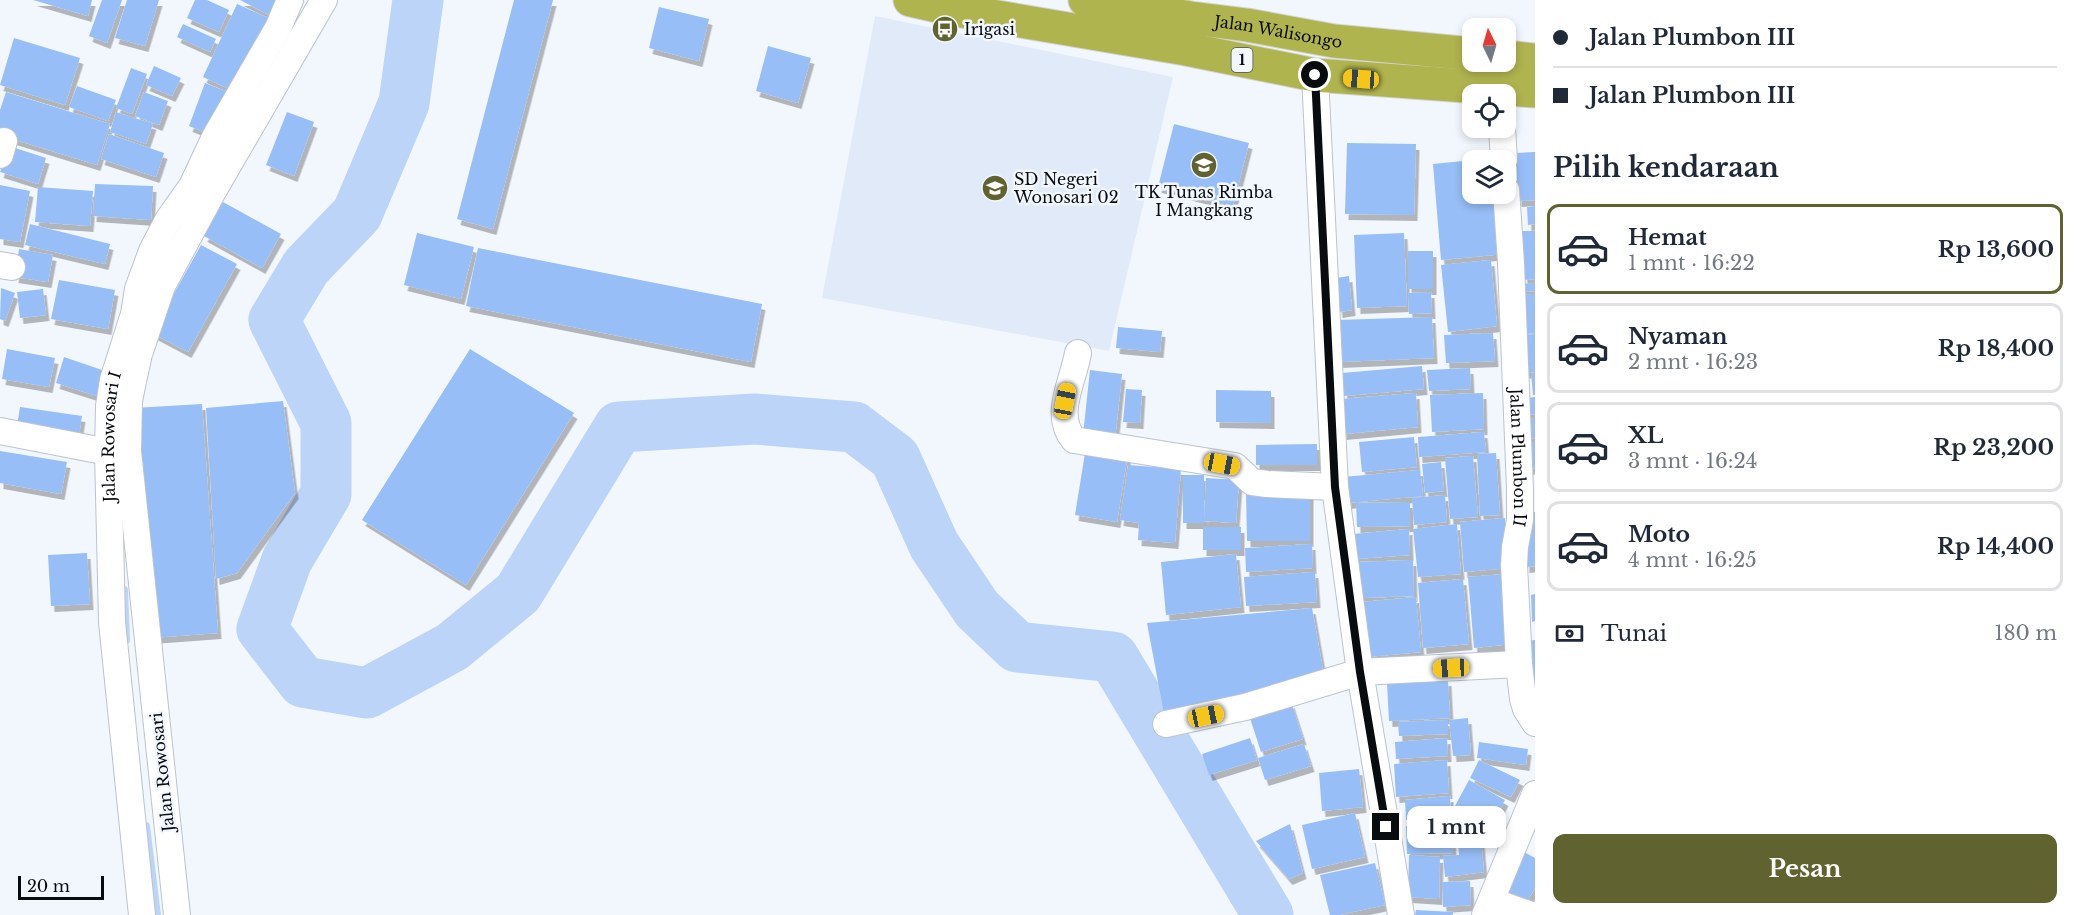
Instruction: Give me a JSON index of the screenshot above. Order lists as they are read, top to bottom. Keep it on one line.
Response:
{"streets":{"highway":["Jalan Walisongo","1"],"street":["Jalan Rowosari I","Jalan Plumbon II","Jalan Rowosari"]},"crossings":[["Jalan Rowosari I","Jalan Rowosari"]],"places":{"bus stop":["Irigasi"],"school or university":["TK Tunas Rimba I Mangkang","SD Negeri Wonosari 02"]},"scale_bar":"20 m","north":"top","page":{"banner":["Jalan Plumbon III","Jalan Plumbon III"],"heading":"Pilih kendaraan","list":[{"name":"Hemat","note":"1 mnt · 16:22","value":"Rp 13,600"},{"name":"Nyaman","note":"2 mnt · 16:23","value":"Rp 18,400"},{"name":"XL","note":"3 mnt · 16:24","value":"Rp 23,200"},{"name":"Moto","note":"4 mnt · 16:25","value":"Rp 14,400"}],"pay":["Tunai","180 m"],"bubble":"1 mnt","buttons":"Pesan","scale":"20 m"}}
